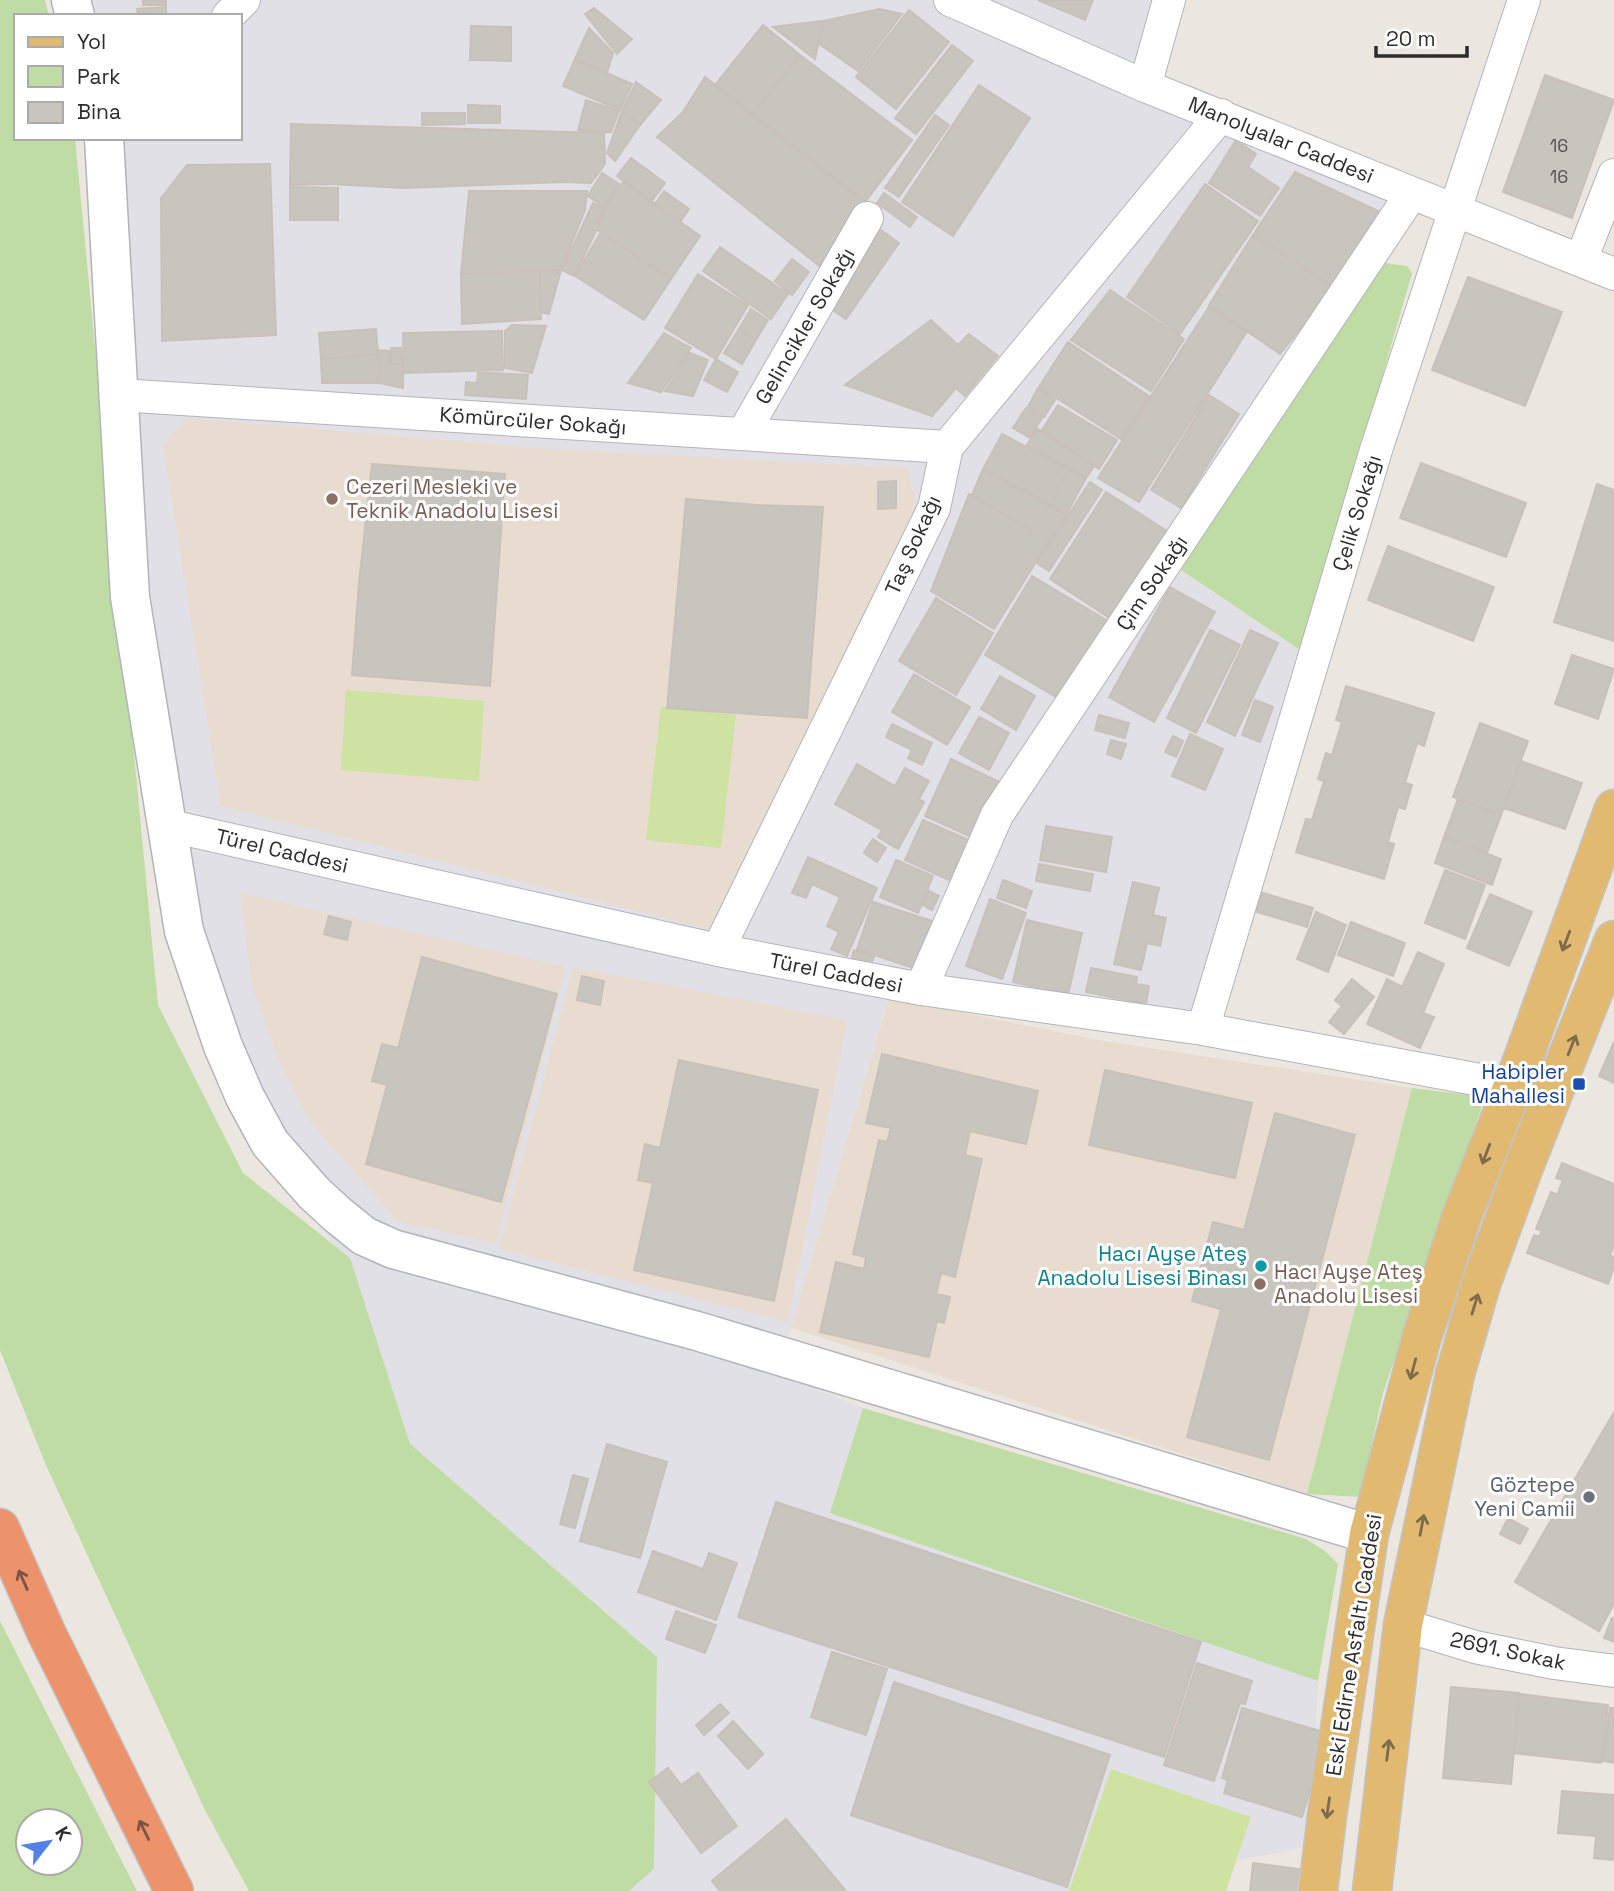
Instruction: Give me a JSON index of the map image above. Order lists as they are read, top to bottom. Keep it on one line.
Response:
{"streets":{"main road":["Eski Edirne Asfaltı Caddesi"],"street":["Manolyalar Caddesi","Gelincikler Sokağı","Kömürcüler Sokağı","Çelik Sokağı","Taş Sokağı","Çim Sokağı","Türel Caddesi","2691. Sokak"]},"crossings":[["Manolyalar Caddesi","Çelik Sokağı"],["Manolyalar Caddesi","Taş Sokağı"],["Manolyalar Caddesi","Çim Sokağı"],["Gelincikler Sokağı","Kömürcüler Sokağı"],["Kömürcüler Sokağı","Taş Sokağı"],["Çelik Sokağı","Türel Caddesi"],["Taş Sokağı","Türel Caddesi"],["Çim Sokağı","Türel Caddesi"],["Türel Caddesi","Eski Edirne Asfaltı Caddesi"]],"places":{"other":["Cezeri Mesleki ve Teknik Anadolu Lisesi","Hacı Ayşe Ateş Anadolu Lisesi Binası","Hacı Ayşe Ateş Anadolu Lisesi","Göztepe Yeni Camii"],"transit":["Habipler Mahallesi"]},"house_numbers":["16","16"],"legend":["Yol","Park","Bina"],"scale_bar":"20 m","north":"top right"}
